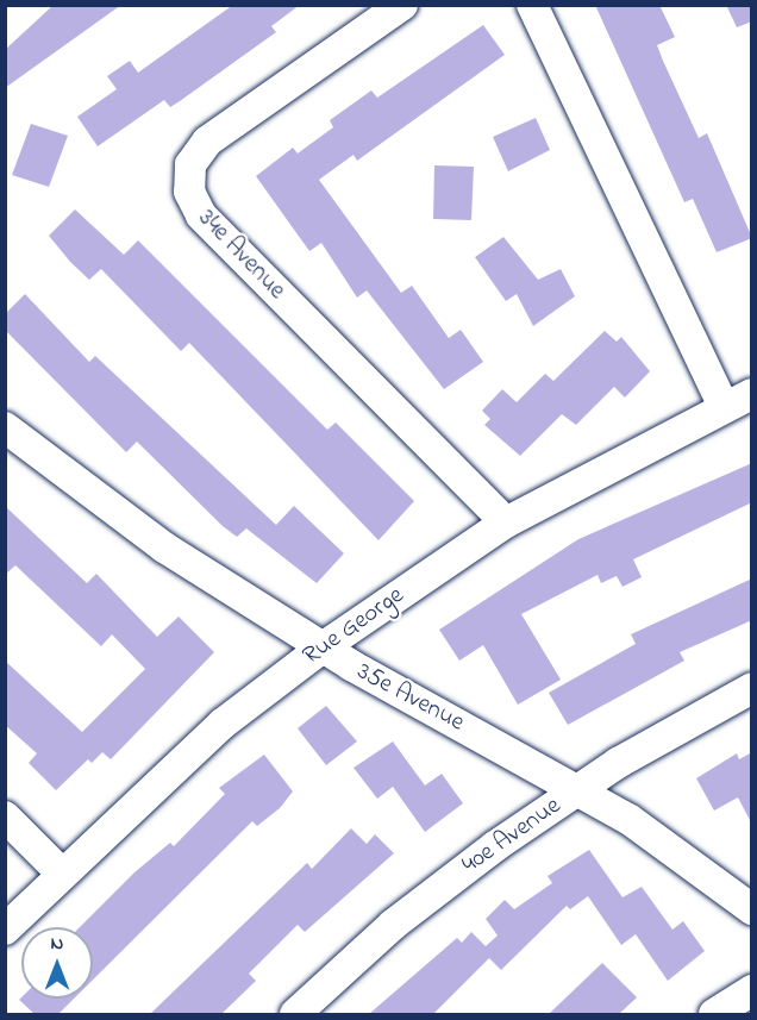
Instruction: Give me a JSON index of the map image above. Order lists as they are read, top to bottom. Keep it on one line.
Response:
{"streets":{"street":["34e Avenue","Rue George","35e Avenue","40e Avenue"]},"crossings":[["34e Avenue","Rue George"],["Rue George","35e Avenue"],["35e Avenue","40e Avenue"]],"north":"top"}
